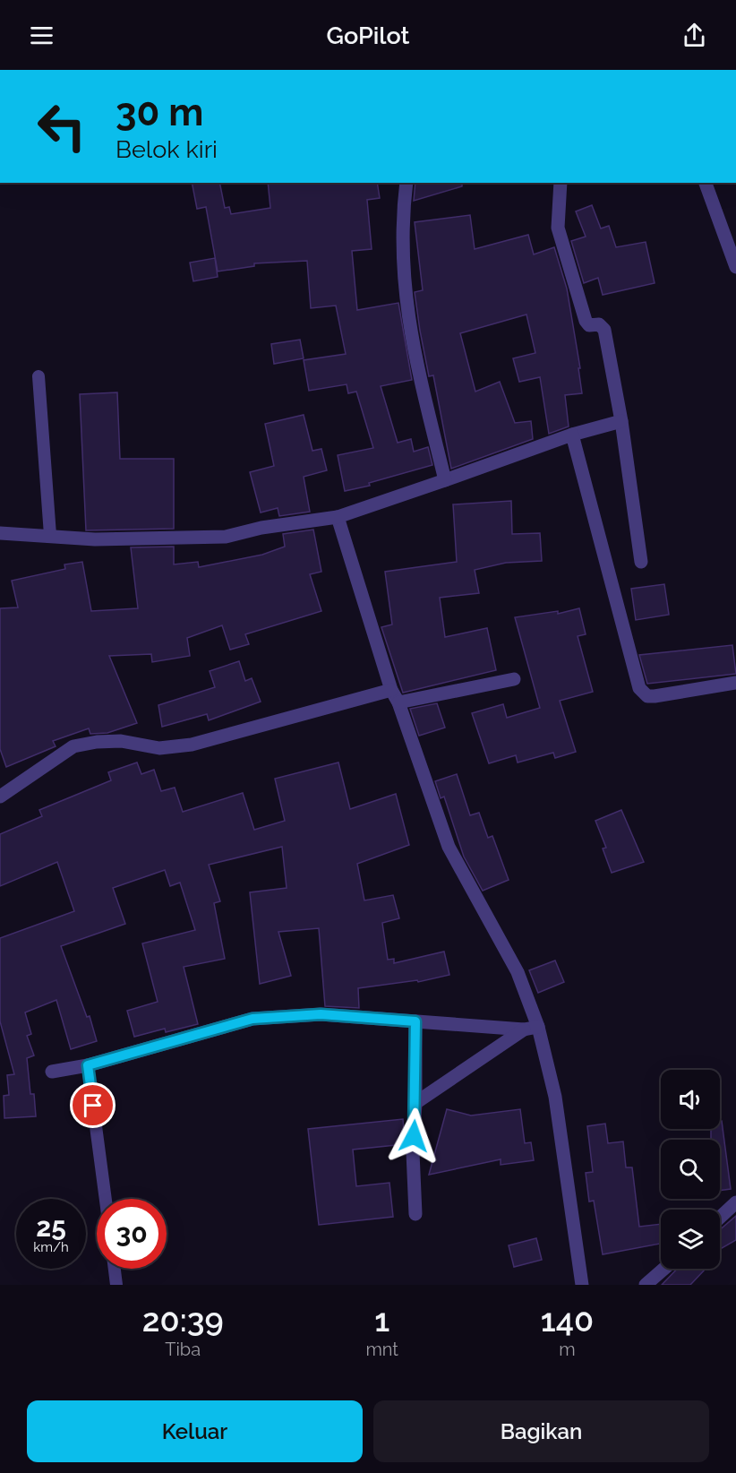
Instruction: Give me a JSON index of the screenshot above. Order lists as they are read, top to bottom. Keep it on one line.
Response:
{"page":{"header":"GoPilot","turn":["30 m","Belok kiri"],"speed":"25 km/h","limit":"30","eta":["20:39","Tiba","1","mnt","140","m"],"buttons":["Keluar","Bagikan"]}}
